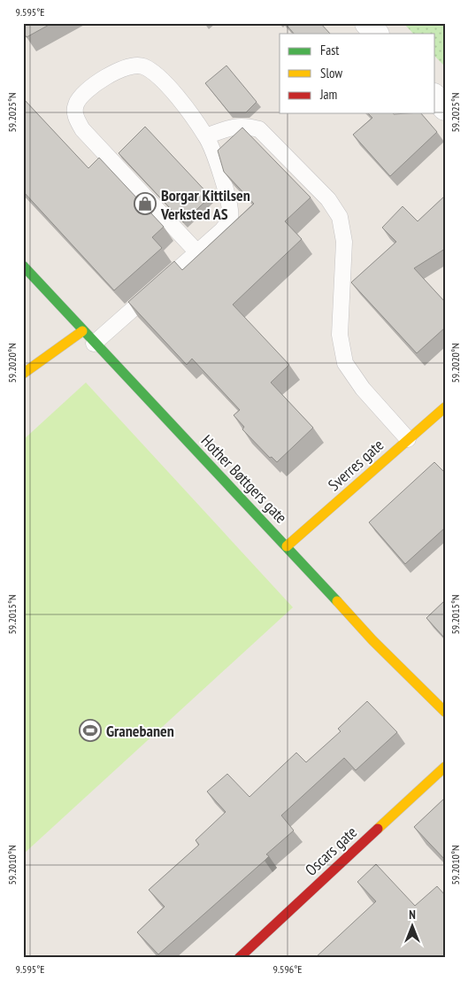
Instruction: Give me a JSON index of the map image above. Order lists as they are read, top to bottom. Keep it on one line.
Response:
{"streets":{"street":["Sverres gate","Hother Bøttgers gate","Oscars gate"]},"crossings":[["Sverres gate","Hother Bøttgers gate"]],"places":{"shop":["Borgar Kittilsen Verksted AS"],"sports":["Granebanen"]},"legend":["Fast","Slow","Jam"],"north":"top","coordinates":["9.595°E","59.2025°N","59.2020°N","59.2015°N","59.2010°N","9.596°E"]}
